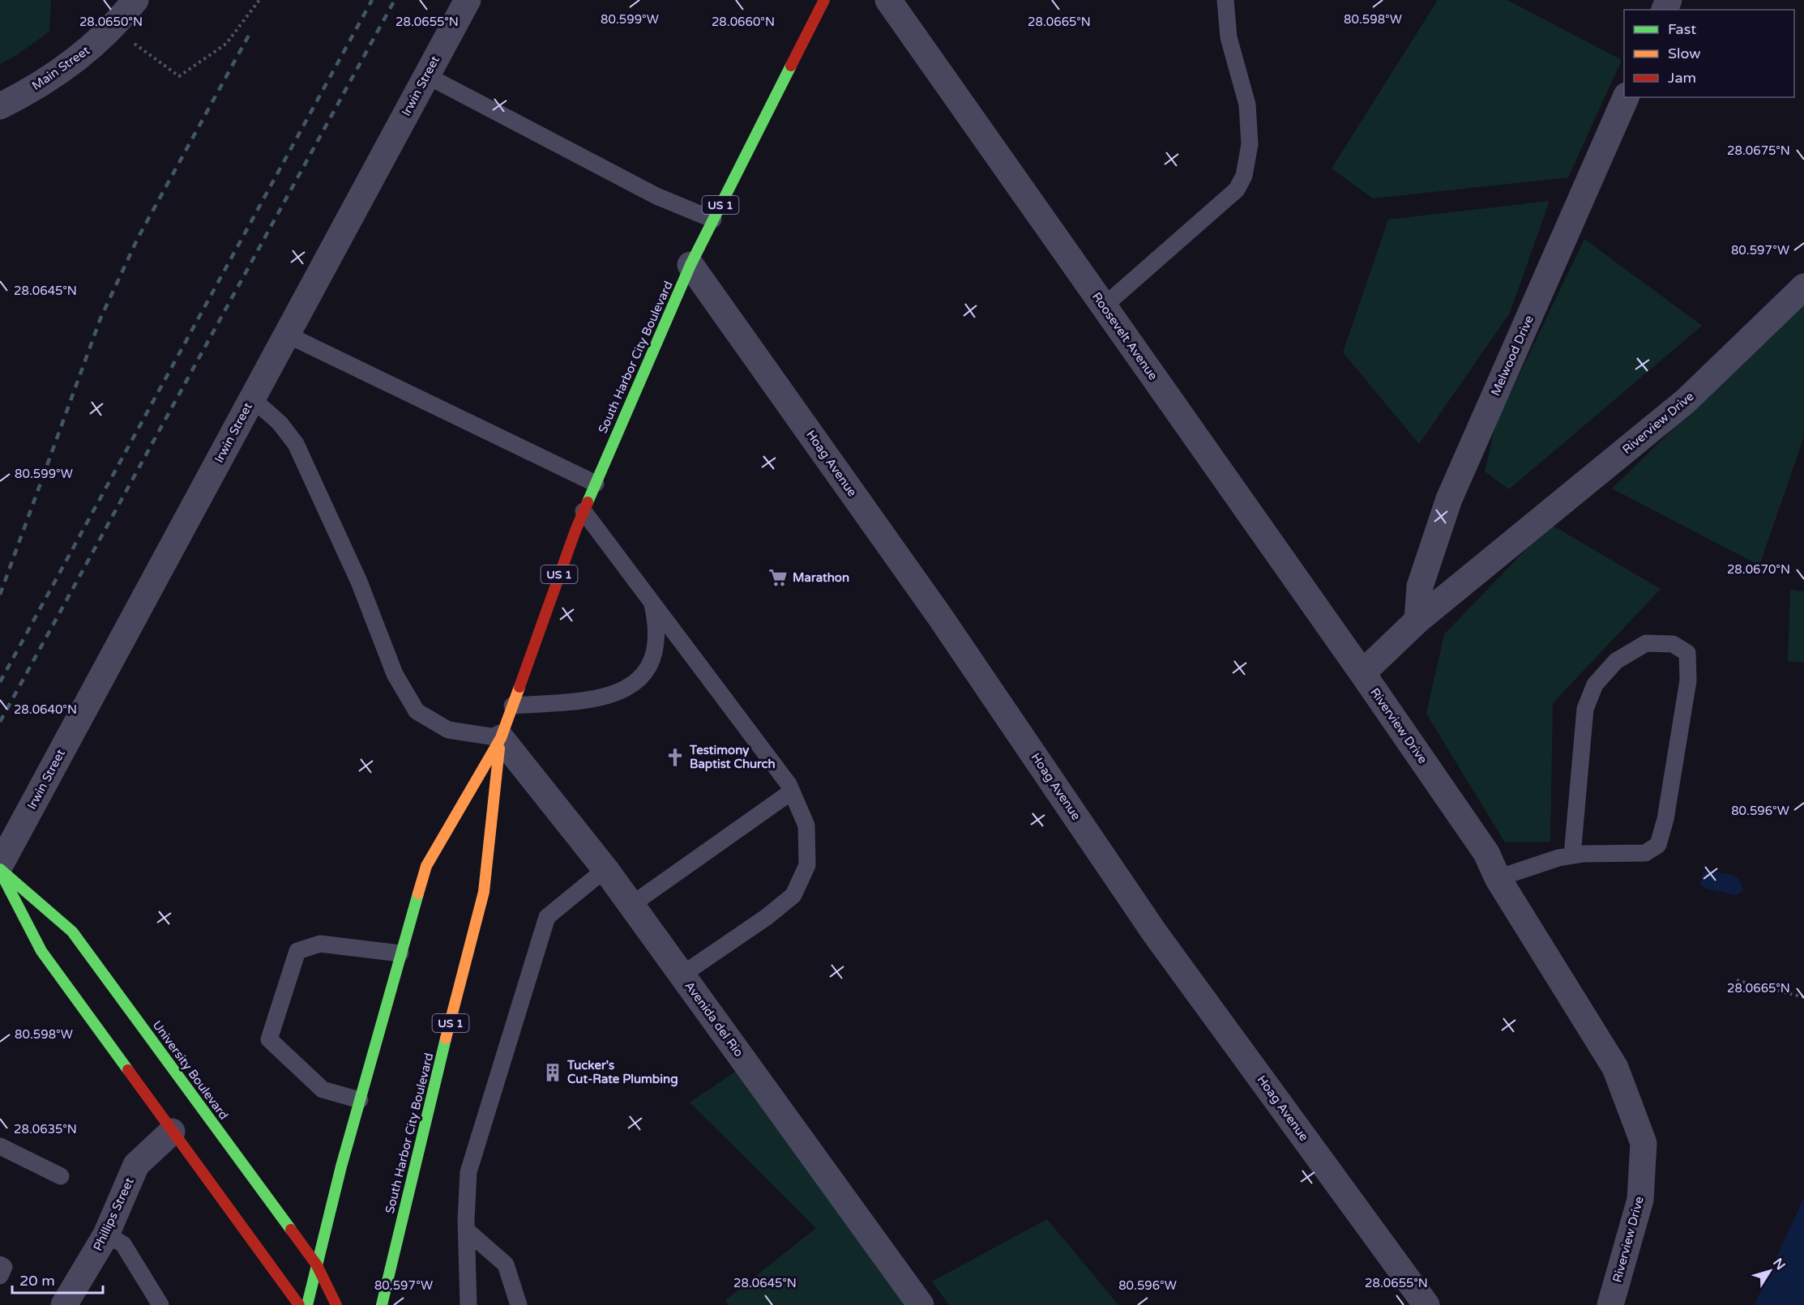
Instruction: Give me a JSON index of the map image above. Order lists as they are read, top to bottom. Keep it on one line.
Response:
{"streets":{"main road":["US 1","South Harbor City Boulevard","University Boulevard"],"street":["Main Street","Irwin Street","Roosevelt Avenue","Melwood Drive","Riverview Drive","Hoag Avenue","Avenida del Rio","Phillips Street"]},"crossings":[["US 1","South Harbor City Boulevard"],["US 1","University Boulevard"],["Roosevelt Avenue","Riverview Drive"],["Melwood Drive","Riverview Drive"],["South Harbor City Boulevard","Hoag Avenue"],["South Harbor City Boulevard","Avenida del Rio"],["South Harbor City Boulevard","University Boulevard"],["University Boulevard","Phillips Street"]],"places":{"supermarket":["Marathon"],"church":["Testimony Baptist Church"],"building":["Tucker's Cut-Rate Plumbing"]},"legend":["Fast","Slow","Jam"],"scale_bar":"20 m","north":"top right","coordinates":["80.599°W","80.598°W","28.0650°N","28.0655°N","28.0660°N","28.0665°N","28.0675°N","80.597°W","28.0645°N","28.0670°N","28.0640°N","80.596°W","28.0635°N"]}
